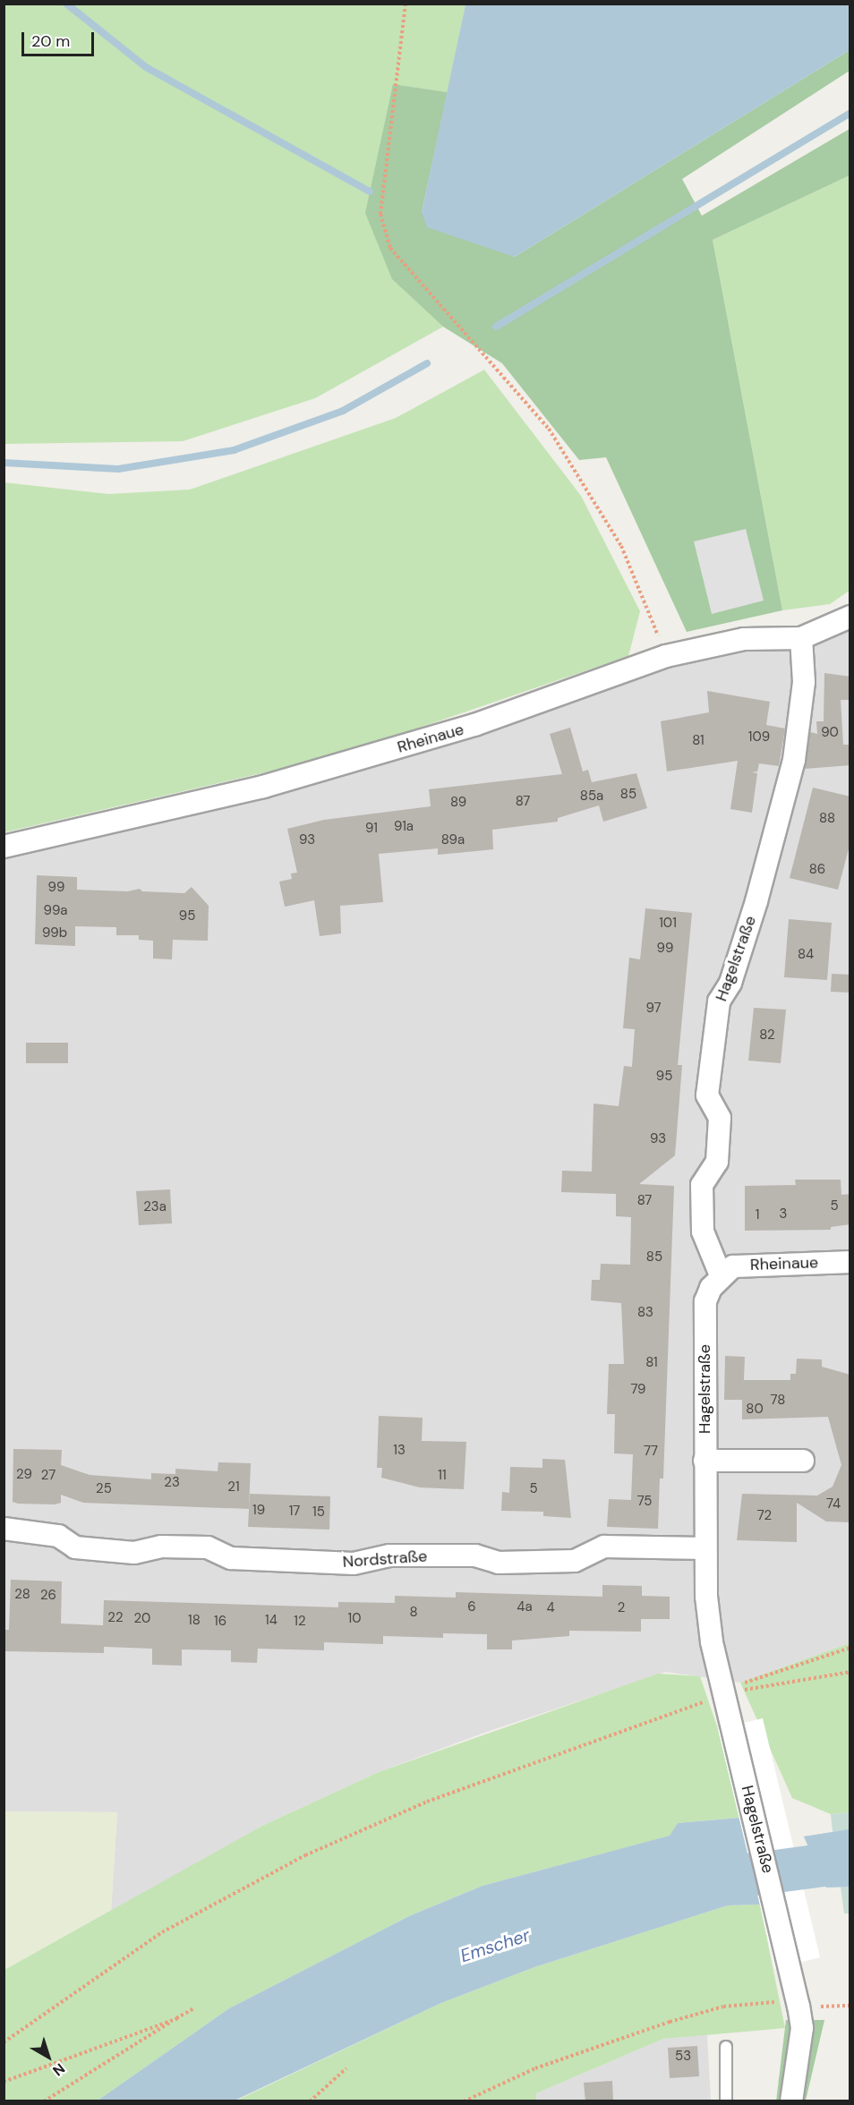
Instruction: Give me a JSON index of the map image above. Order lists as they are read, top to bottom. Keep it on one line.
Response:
{"streets":{"street":["Rheinaue","Hagelstraße","Nordstraße"]},"crossings":[["Rheinaue","Hagelstraße"],["Hagelstraße","Nordstraße"]],"water":["Emscher"],"house_numbers":["90","109","81","85","85a","87","89","88","91a","91","93","89a","86","99","99a","95","101","99b","99","84","97","82","95","93","87","5","23a","3","1","85","83","81","79","78","80","13","77","29","27","11","23","21","25","5","75","74","19","17","15","72","28","26","6","4a","4","2","8","22","20","10","18","14","16","12","53"],"scale_bar":"20 m","north":"bottom right"}
